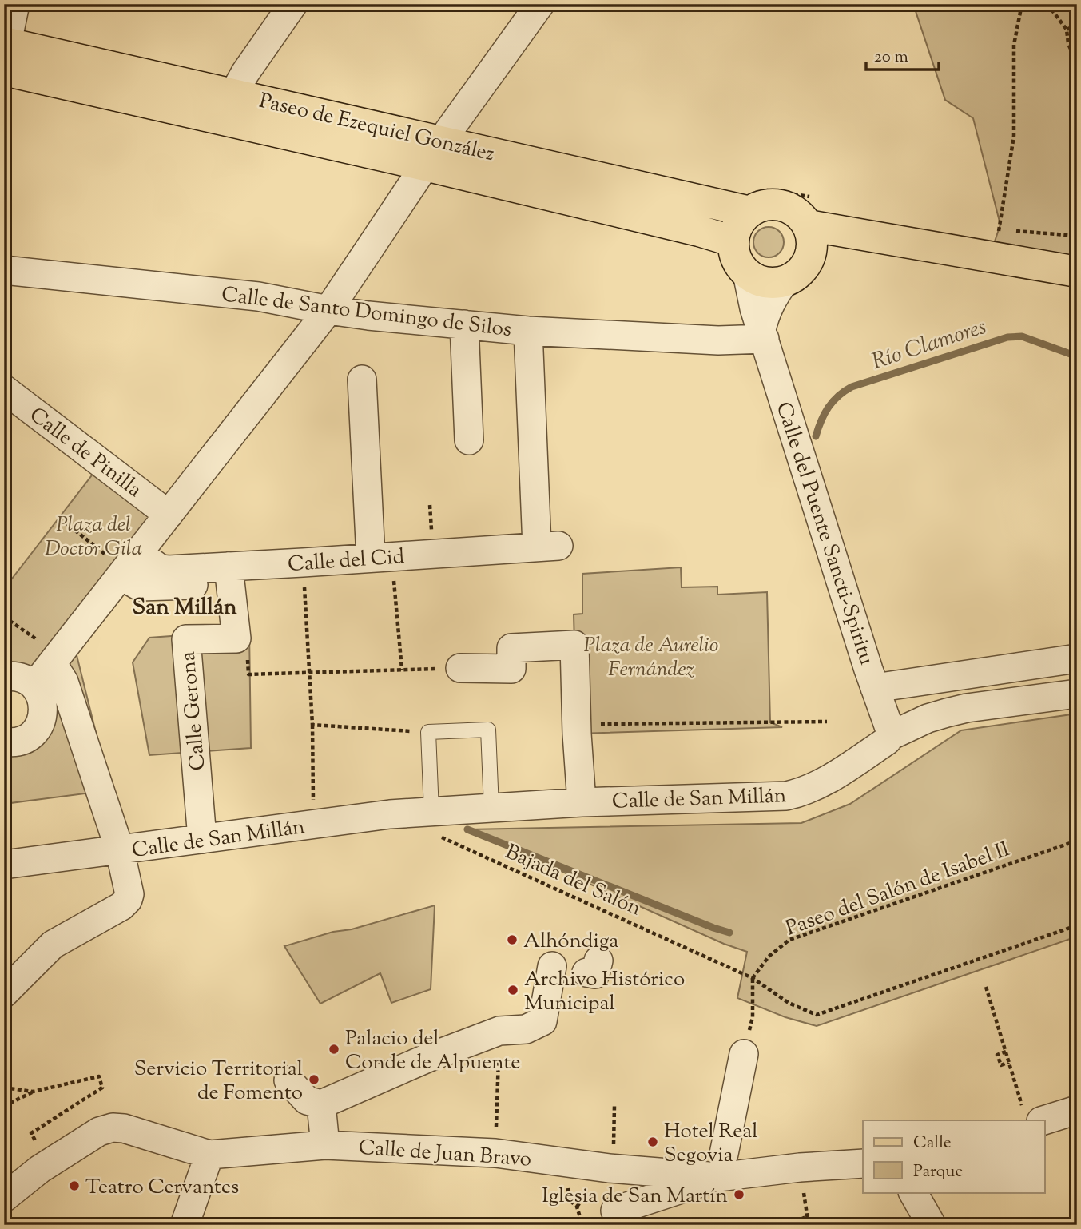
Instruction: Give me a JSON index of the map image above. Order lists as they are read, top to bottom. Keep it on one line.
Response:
{"streets":{"main road":["Paseo de Ezequiel González"],"street":["Calle de Santo Domingo de Silos","Calle de Pinilla","Calle del Puente Sancti-Spiritu","Calle del Cid","Calle Gerona","Calle de San Millán","Calle de Juan Bravo"],"path":["Bajada del Salón","Paseo del Salón de Isabel II"]},"crossings":[["Paseo de Ezequiel González","Calle del Puente Sancti-Spiritu"],["Calle de Santo Domingo de Silos","Calle del Puente Sancti-Spiritu"],["Calle de Santo Domingo de Silos","Calle del Cid"],["Calle del Puente Sancti-Spiritu","Calle de San Millán"],["Calle Gerona","Calle de San Millán"],["Calle de San Millán","Bajada del Salón"],["Bajada del Salón","Paseo del Salón de Isabel II"]],"districts":["San Millán"],"water":["Río Clamores"],"parks":["Plaza del Doctor Gila","Plaza de Aurelio Fernández"],"places":["Alhóndiga","Archivo Histórico Municipal","Palacio del Conde de Alpuente","Servicio Territorial de Fomento","Hotel Real Segovia","Teatro Cervantes","Iglesia de San Martín"],"legend":["Calle","Parque"],"scale_bar":"20 m"}
